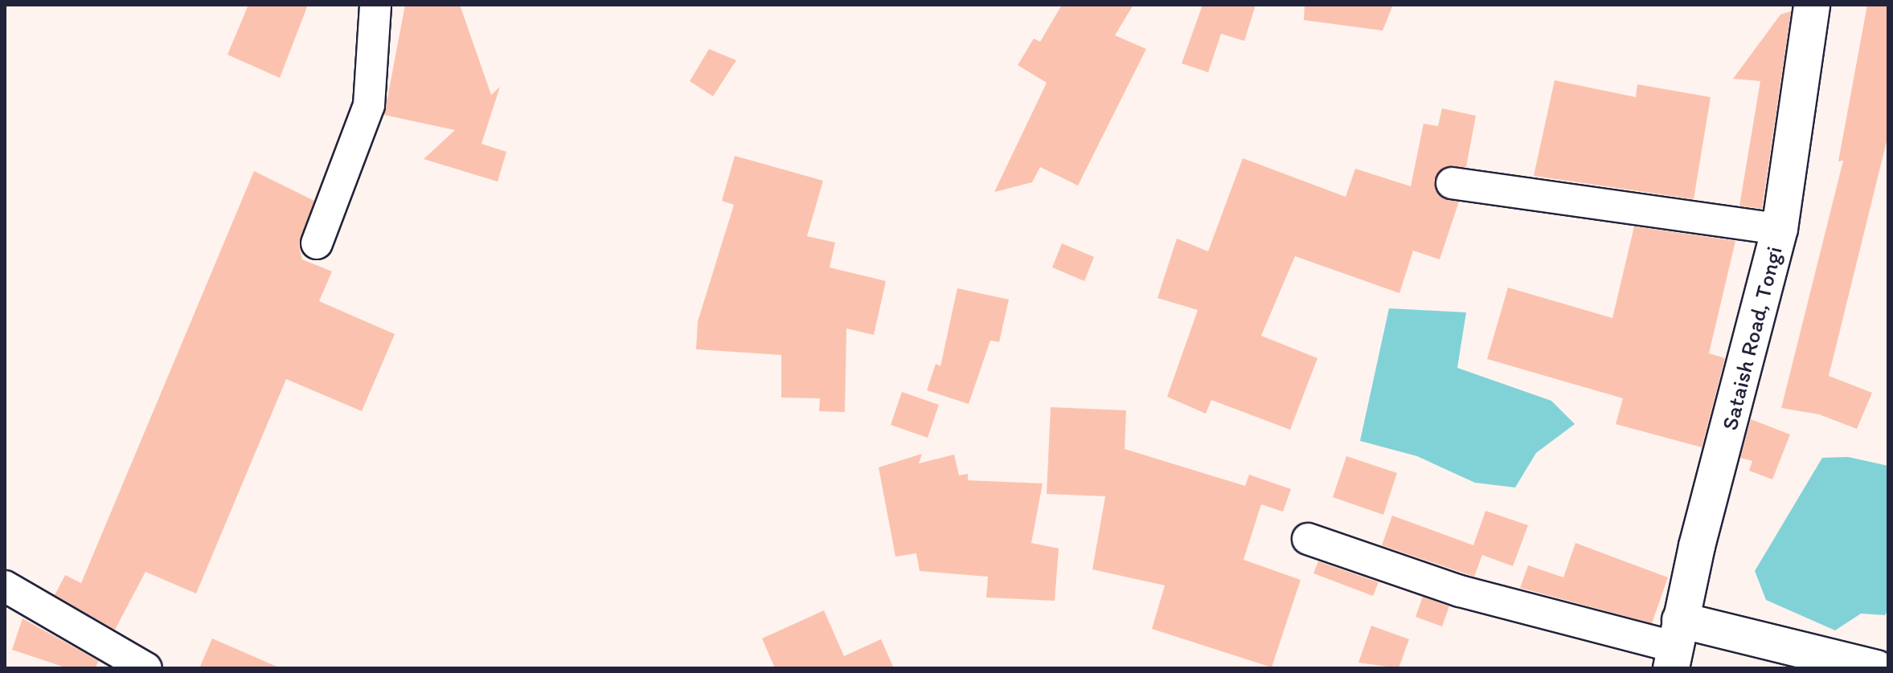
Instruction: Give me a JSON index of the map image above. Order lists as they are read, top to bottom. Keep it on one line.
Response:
{"streets":{"street":["Sataish Road, Tongi"]}}
